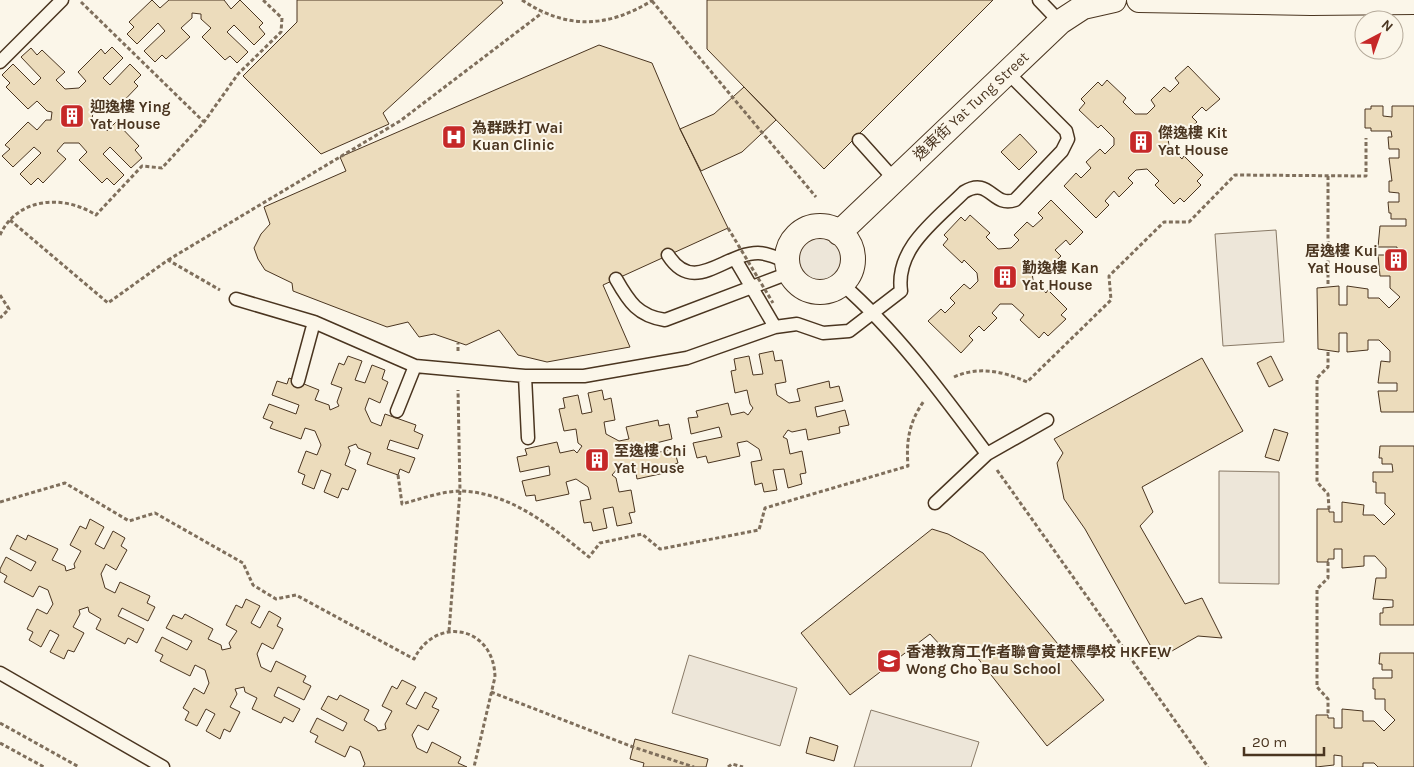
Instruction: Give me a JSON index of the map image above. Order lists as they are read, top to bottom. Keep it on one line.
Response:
{"streets":{"street":["逸東街 Yat Tung Street"]},"places":{"building":["迎逸樓 Ying Yat House","傑逸樓 Kit Yat House","居逸樓 Kui Yat House","勤逸樓 Kan Yat House","至逸樓 Chi Yat House"],"hospital":["為群跌打 Wai Kuan Clinic"],"school or university":["香港教育工作者聯會黃楚標學校 HKFEW Wong Cho Bau School"]},"scale_bar":"20 m","north":"top right"}
